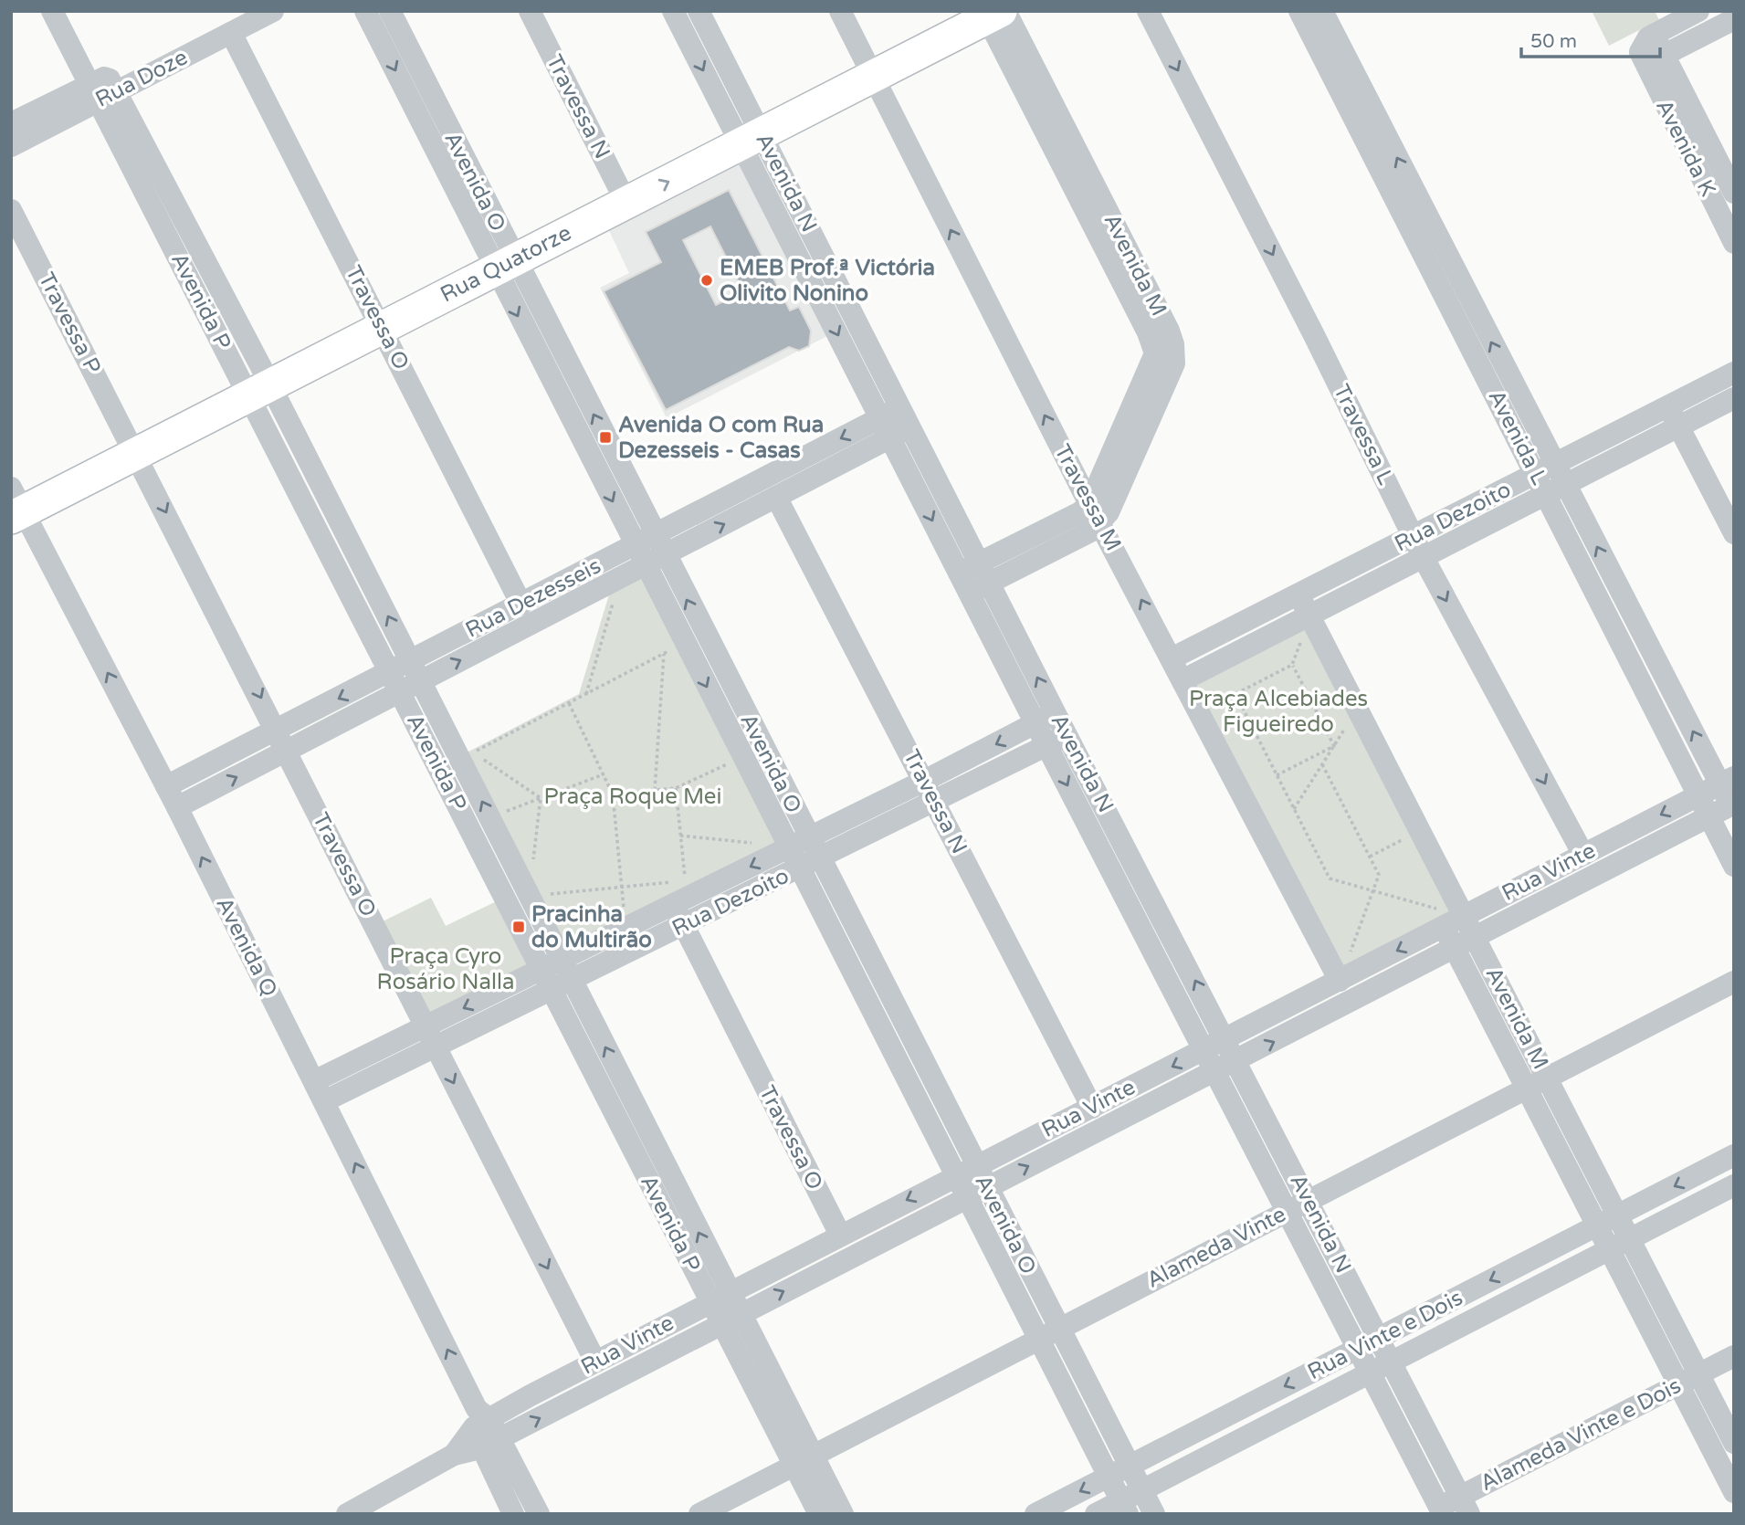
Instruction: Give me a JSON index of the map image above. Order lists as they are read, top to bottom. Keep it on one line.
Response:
{"streets":{"street":["Rua Doze","Travessa N","Avenida K","Avenida O","Avenida N","Rua Quatorze","Avenida M","Avenida P","Travessa O","Travessa P","Travessa L","Avenida L","Travessa M","Rua Dezoito","Rua Dezesseis","Rua Vinte","Avenida Q","Alameda Vinte","Rua Vinte e Dois","Alameda Vinte e Dois"]},"crossings":[["Rua Doze","Avenida P"],["Rua Doze","Travessa O"],["Travessa N","Rua Quatorze"],["Travessa N","Rua Dezoito"],["Travessa N","Rua Dezesseis"],["Travessa N","Rua Vinte"],["Avenida O","Rua Quatorze"],["Avenida O","Rua Dezoito"],["Avenida O","Rua Dezesseis"],["Avenida O","Rua Vinte"],["Avenida O","Alameda Vinte"],["Avenida O","Rua Vinte e Dois"],["Avenida N","Rua Quatorze"],["Avenida N","Rua Dezoito"],["Avenida N","Rua Dezesseis"],["Avenida N","Rua Vinte"],["Avenida N","Alameda Vinte"],["Avenida N","Rua Vinte e Dois"],["Avenida N","Alameda Vinte e Dois"],["Rua Quatorze","Avenida M"],["Rua Quatorze","Avenida P"],["Rua Quatorze","Travessa O"],["Rua Quatorze","Travessa P"],["Rua Quatorze","Travessa M"],["Rua Quatorze","Avenida Q"],["Avenida M","Travessa M"],["Avenida M","Rua Dezoito"],["Avenida M","Rua Vinte"],["Avenida M","Alameda Vinte"],["Avenida M","Rua Vinte e Dois"],["Avenida M","Alameda Vinte e Dois"],["Avenida P","Rua Dezoito"],["Avenida P","Rua Dezesseis"],["Avenida P","Rua Vinte"],["Avenida P","Alameda Vinte"],["Travessa O","Travessa P"],["Travessa O","Rua Dezoito"],["Travessa O","Rua Dezesseis"],["Travessa O","Rua Vinte"],["Travessa L","Rua Dezoito"],["Travessa L","Rua Vinte"],["Avenida L","Rua Dezoito"],["Avenida L","Rua Vinte"],["Travessa M","Rua Dezoito"],["Travessa M","Rua Vinte"],["Rua Dezoito","Avenida Q"],["Rua Dezesseis","Avenida Q"],["Rua Vinte","Avenida Q"]],"one_way":["Travessa L","Travessa M","Avenida Q"],"parks":["Praça Alcebiades Figueiredo","Praça Roque Mei","Praça Cyro Rosário Nalla"],"places":{"other":["EMEB Prof.ª Victória Olivito Nonino"],"transit":["Avenida O com Rua Dezesseis - Casas","Pracinha do Multirão"]},"scale_bar":"50 m"}
